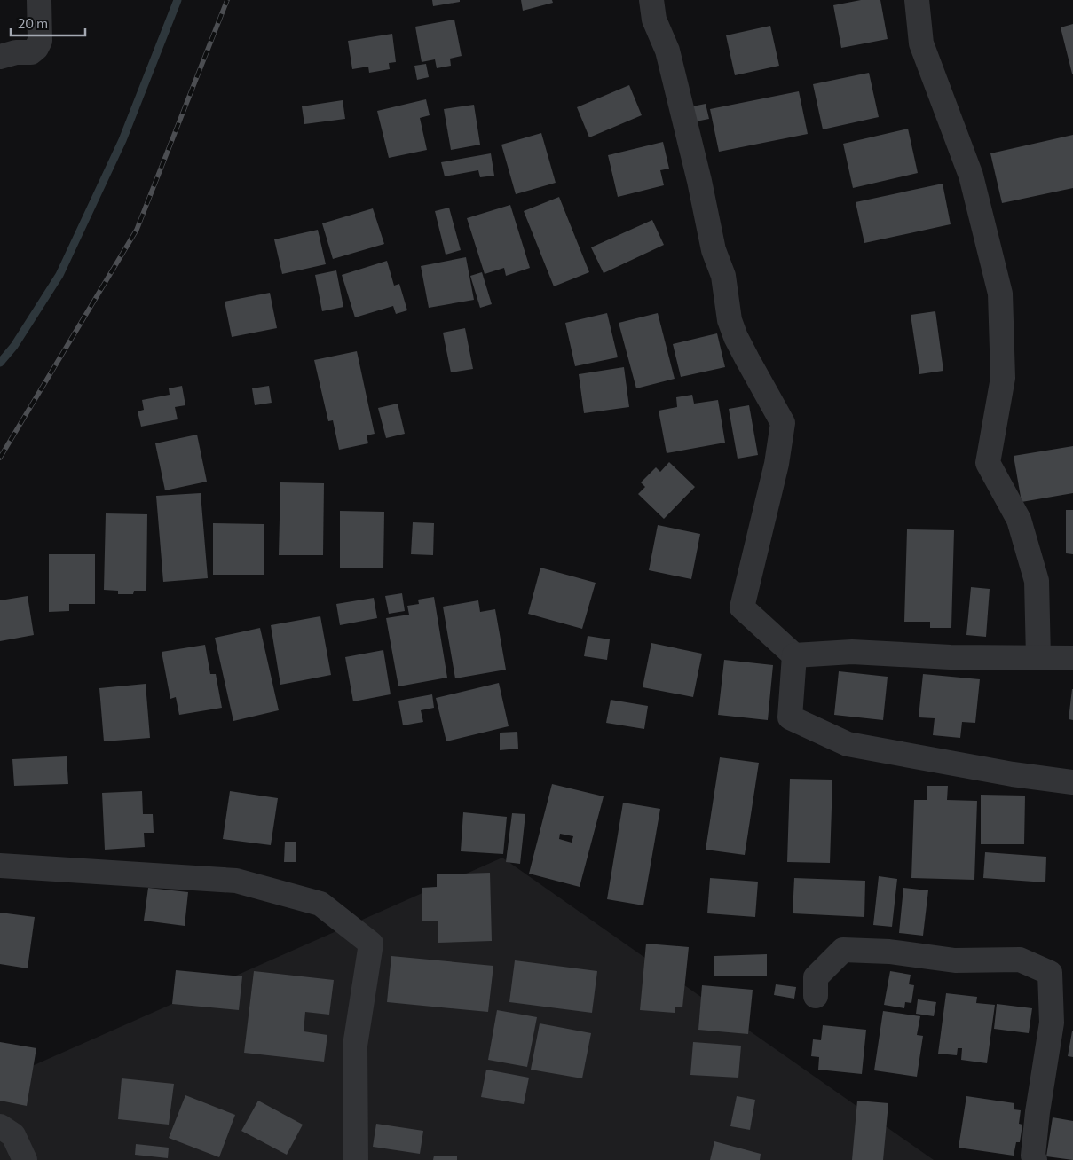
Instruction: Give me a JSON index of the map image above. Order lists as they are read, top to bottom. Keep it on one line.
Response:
{"scale_bar":"20 m"}
